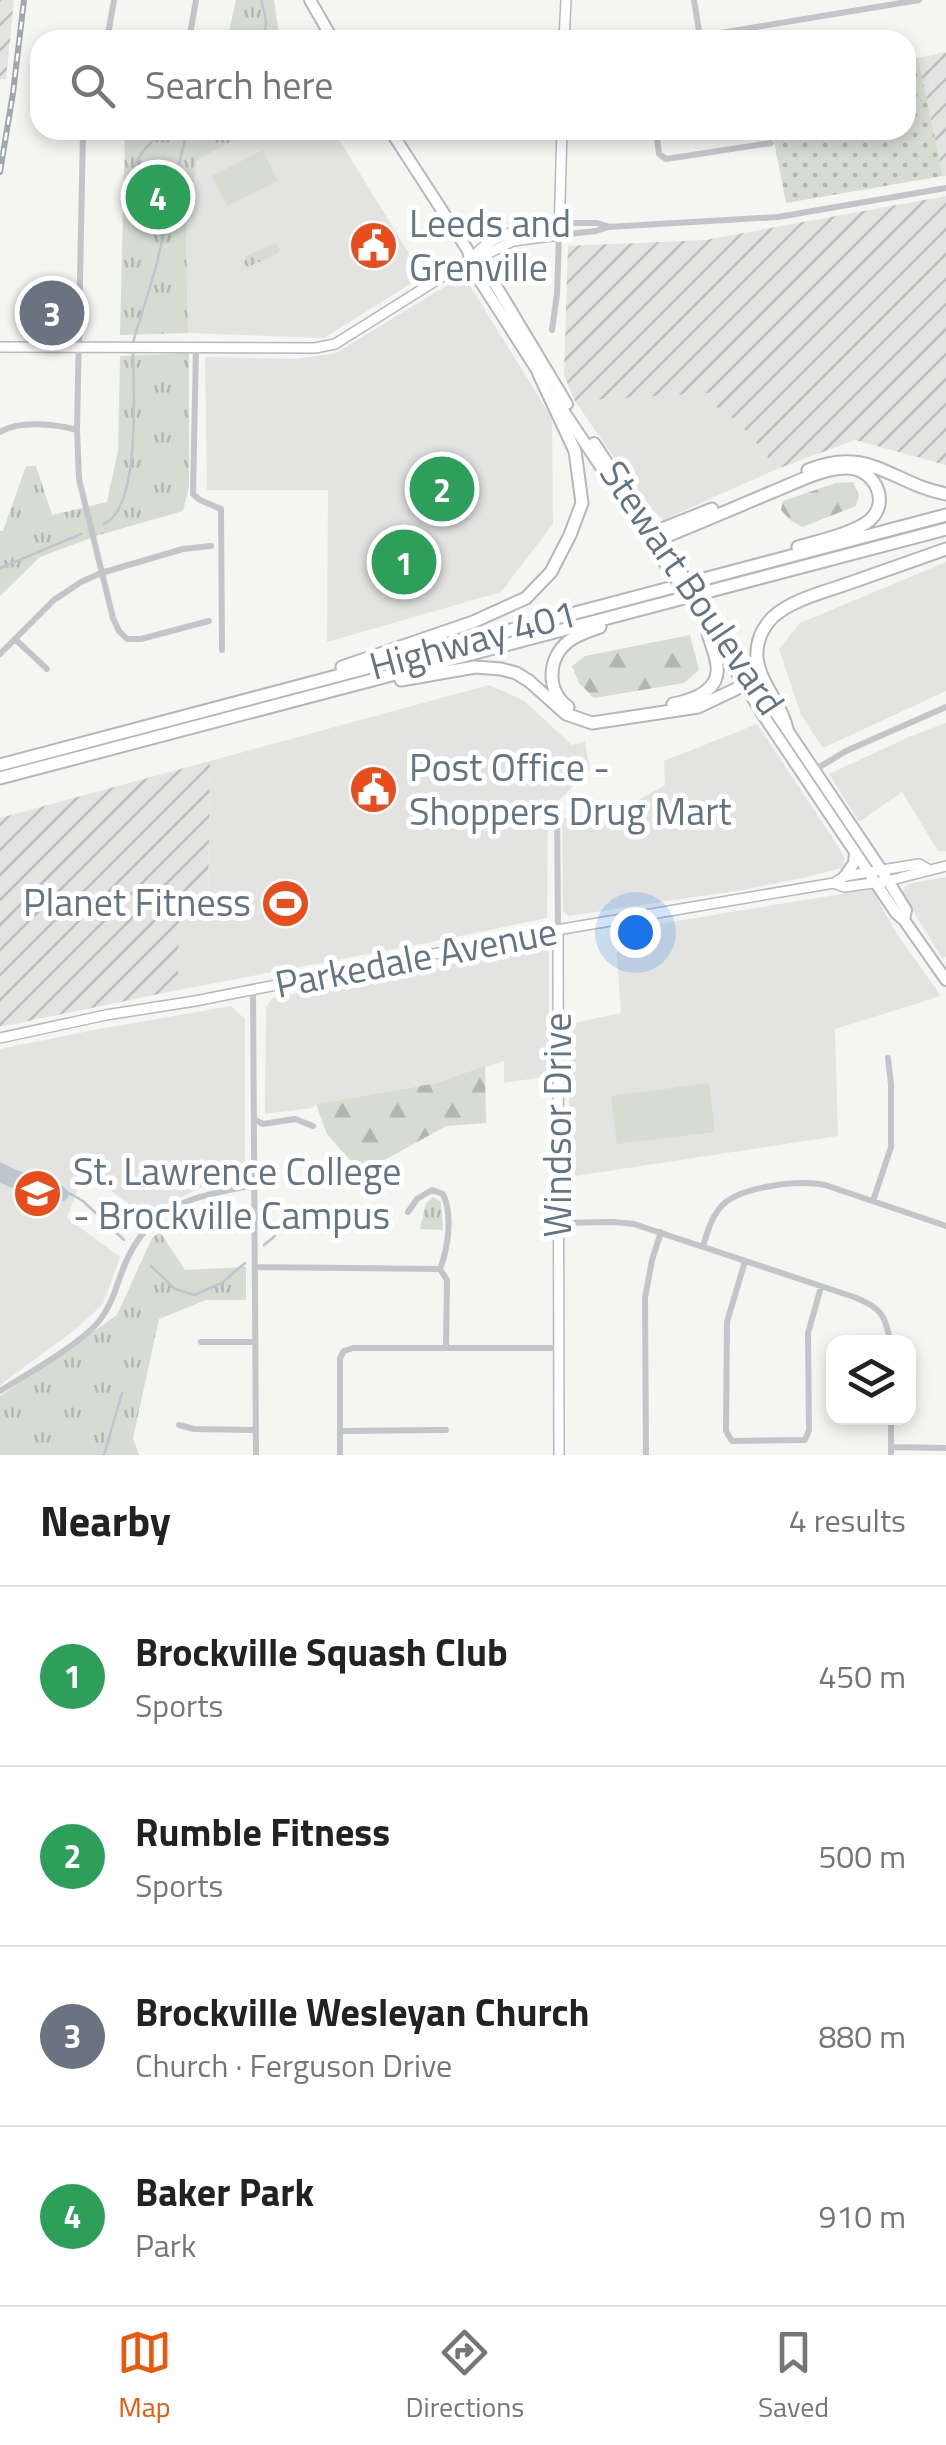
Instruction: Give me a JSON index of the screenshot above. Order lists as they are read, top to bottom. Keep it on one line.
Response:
{"streets":{"highway":["Highway 401"],"main road":["Stewart Boulevard"],"street":["Parkedale Avenue","Windsor Drive"]},"crossings":[["Stewart Boulevard","Parkedale Avenue"],["Parkedale Avenue","Windsor Drive"]],"places":{"public building":["Leeds and Grenville","Post Office - Shoppers Drug Mart"],"sports":["Planet Fitness"],"school or university":["St. Lawrence College - Brockville Campus"]},"page":{"search":"Search here","pins":["4","3","2","1"],"heading":["Nearby","4 results"],"list":[{"mark":"1","name":"Brockville Squash Club","note":"Sports","value":"450 m"},{"mark":"2","name":"Rumble Fitness","note":"Sports","value":"500 m"},{"mark":"3","name":"Brockville Wesleyan Church","note":"Church · Ferguson Drive","value":"880 m"},{"mark":"4","name":"Baker Park","note":"Park","value":"910 m"}],"nav":["Map","Directions","Saved"]}}
